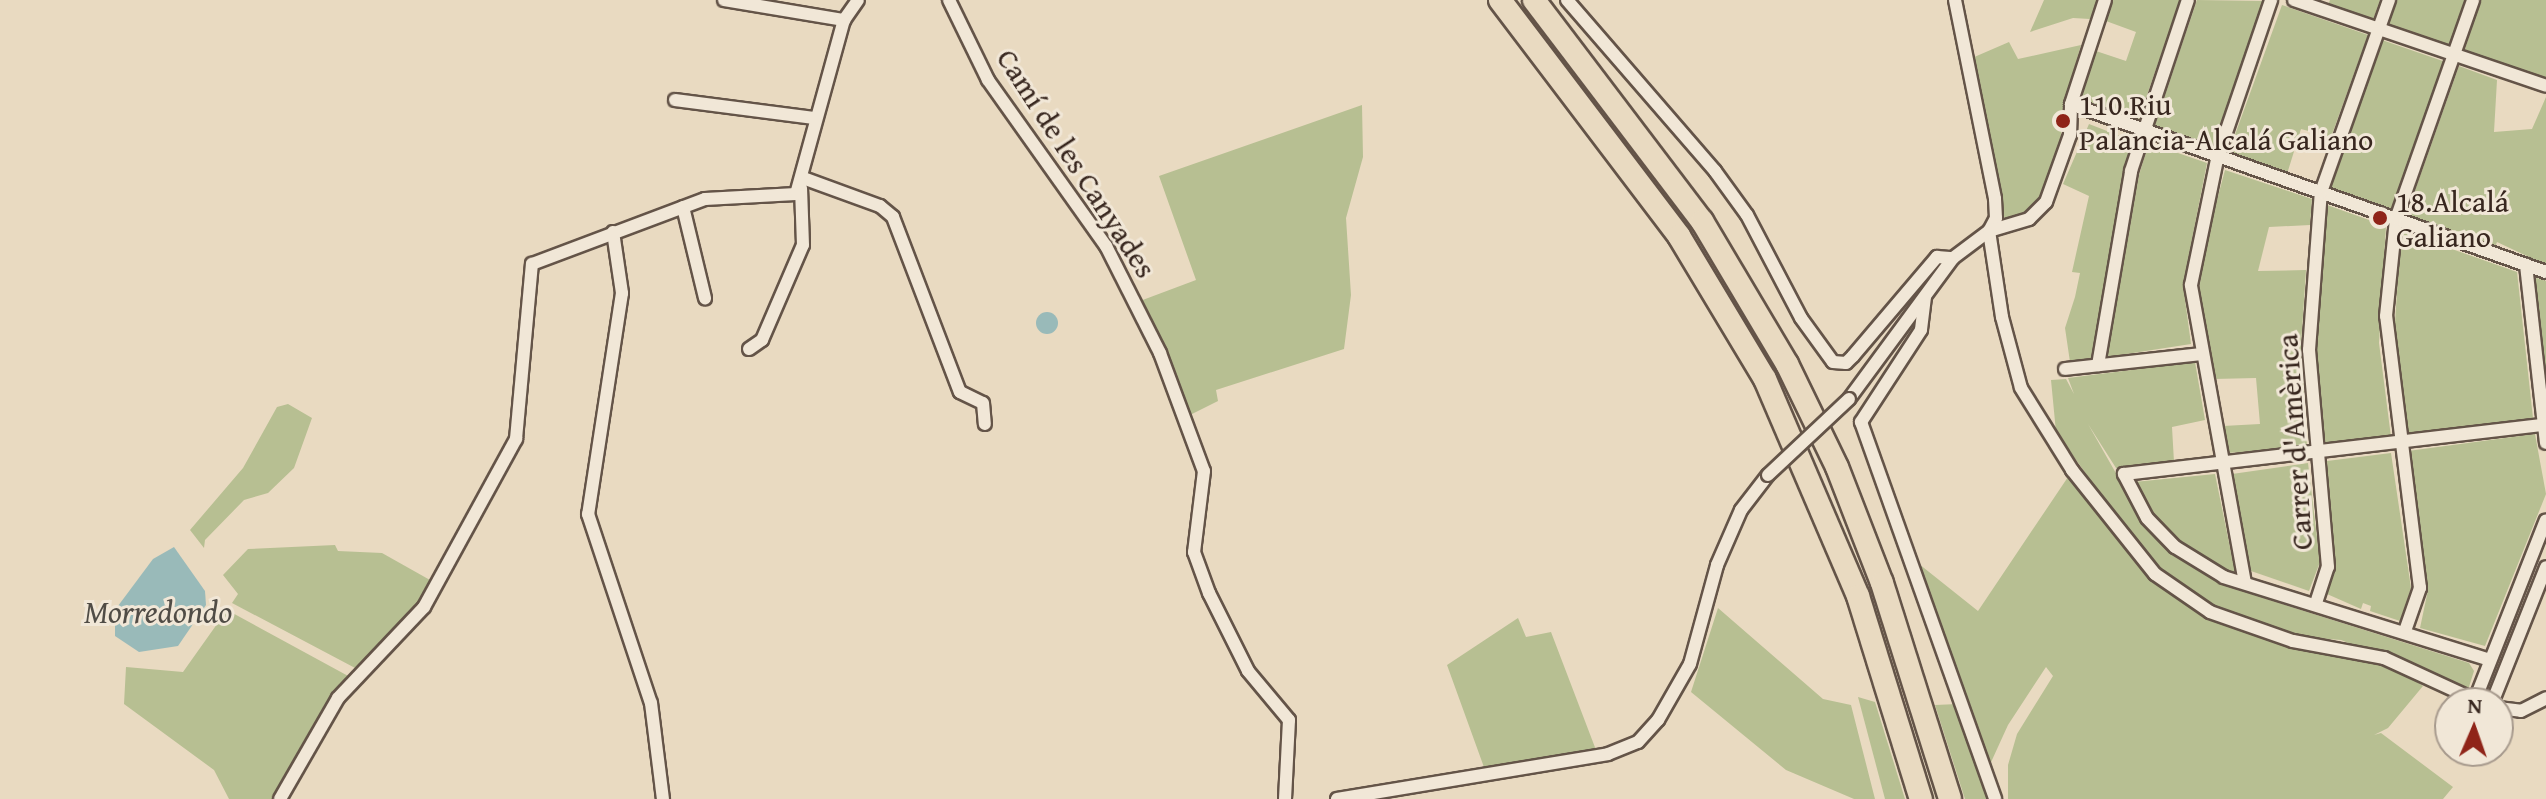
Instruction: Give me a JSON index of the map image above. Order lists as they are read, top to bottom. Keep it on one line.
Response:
{"streets":{"street":["Camí de les Canyades","Carrer d'Amèrica"]},"water":["Morredondo"],"places":["110.Riu Palancia-Alcalá Galiano","18.Alcalá Galiano"],"north":"top"}
